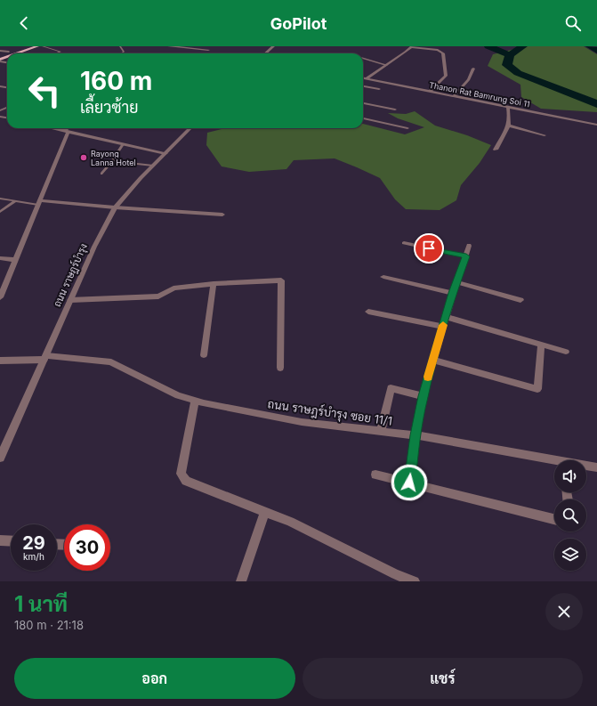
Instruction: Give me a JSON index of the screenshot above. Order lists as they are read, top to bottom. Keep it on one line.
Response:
{"streets":{"street":["Thanon Rat Bamrung Soi 11","ถนน ราษฎร์บำรุง","ถนน ราษฎร์บำรุง ซอย 11/1"]},"crossings":[["ถนน ราษฎร์บำรุง","ถนน ราษฎร์บำรุง ซอย 11/1"]],"places":["Rayong Lanna Hotel"],"page":{"header":"GoPilot","turn":["160 m","เลี้ยวซ้าย"],"speed":"29 km/h","limit":"30","heading":["1 นาที","180 m · 21:18"],"buttons":["ออก","แชร์"]}}
